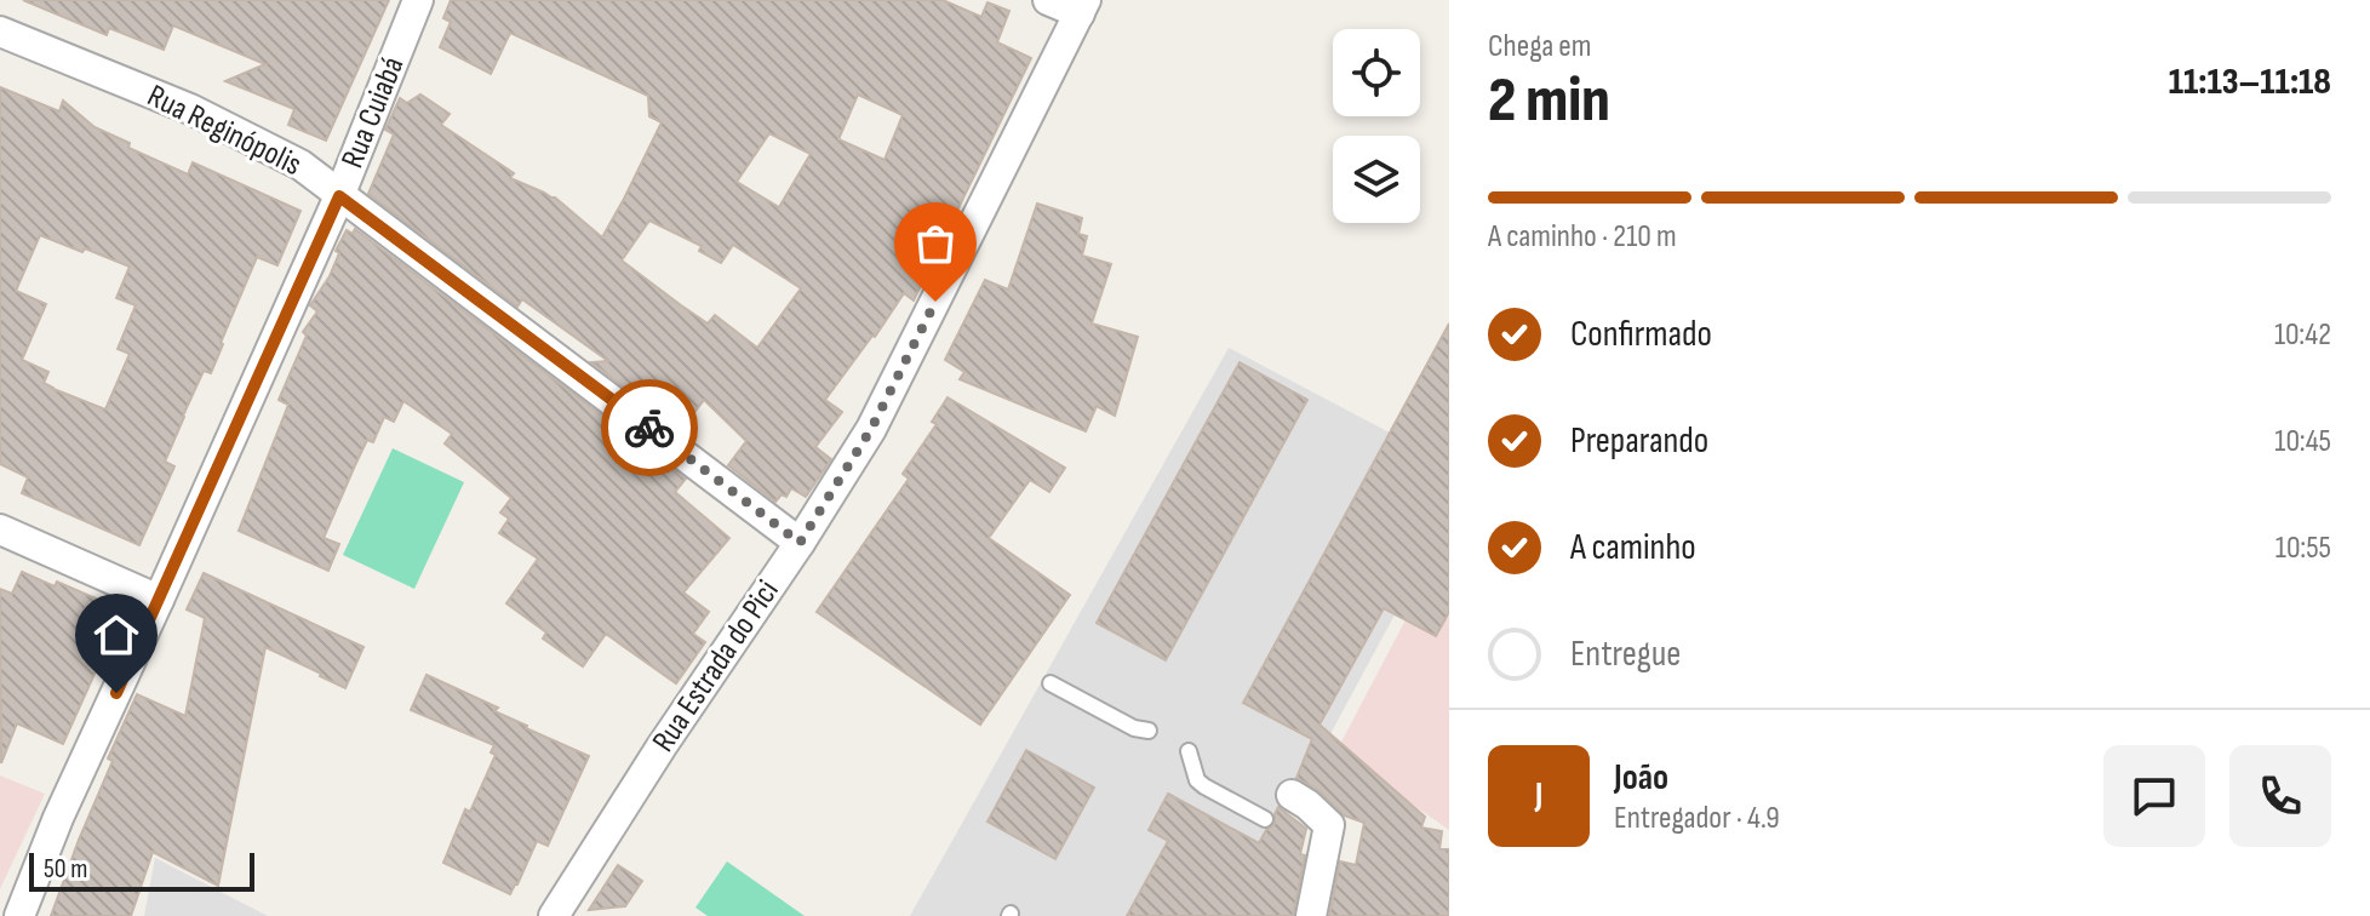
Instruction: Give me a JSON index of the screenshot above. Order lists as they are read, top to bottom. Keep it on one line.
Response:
{"streets":{"street":["Rua Cuiabá","Rua Reginópolis","Rua Estrada do Pici"]},"crossings":[["Rua Cuiabá","Rua Reginópolis"],["Rua Reginópolis","Rua Estrada do Pici"]],"scale_bar":"50 m","page":{"heading":["2 min","Chega em","11:13–11:18"],"panel":["João","Entregador · 4.9"],"bar":"A caminho · 210 m","list":[["Confirmado","10:42"],["Preparando","10:45"],["A caminho","10:55"],"Entregue"],"round":"J","scale":"50 m"}}
